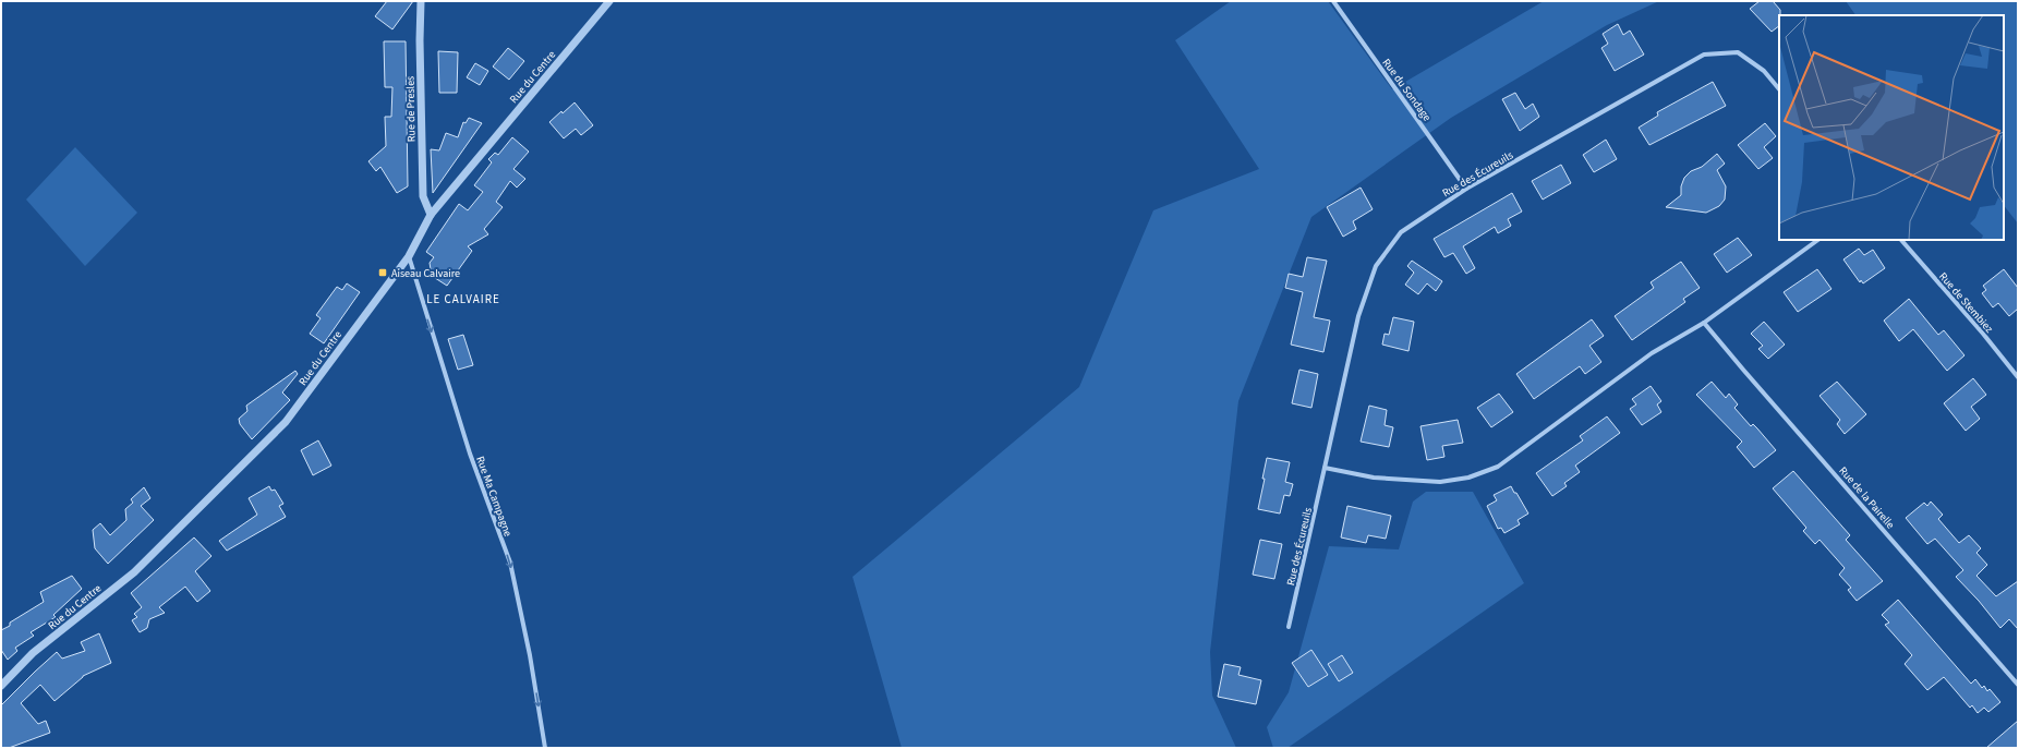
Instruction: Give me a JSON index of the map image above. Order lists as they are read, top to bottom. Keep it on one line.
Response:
{"streets":{"street":["Rue du Centre","Rue du Sondage","Rue de Presles","Rue des Écureuils","Rue de Stembiez","Rue Ma Campagne","Rue de la Pairelle"]},"crossings":[["Rue du Centre","Rue de Presles"],["Rue du Centre","Rue Ma Campagne"],["Rue du Sondage","Rue des Écureuils"]],"one_way":["Rue Ma Campagne"],"districts":["LE CALVAIRE"],"places":{"transit":["Aiseau Calvaire"]}}
